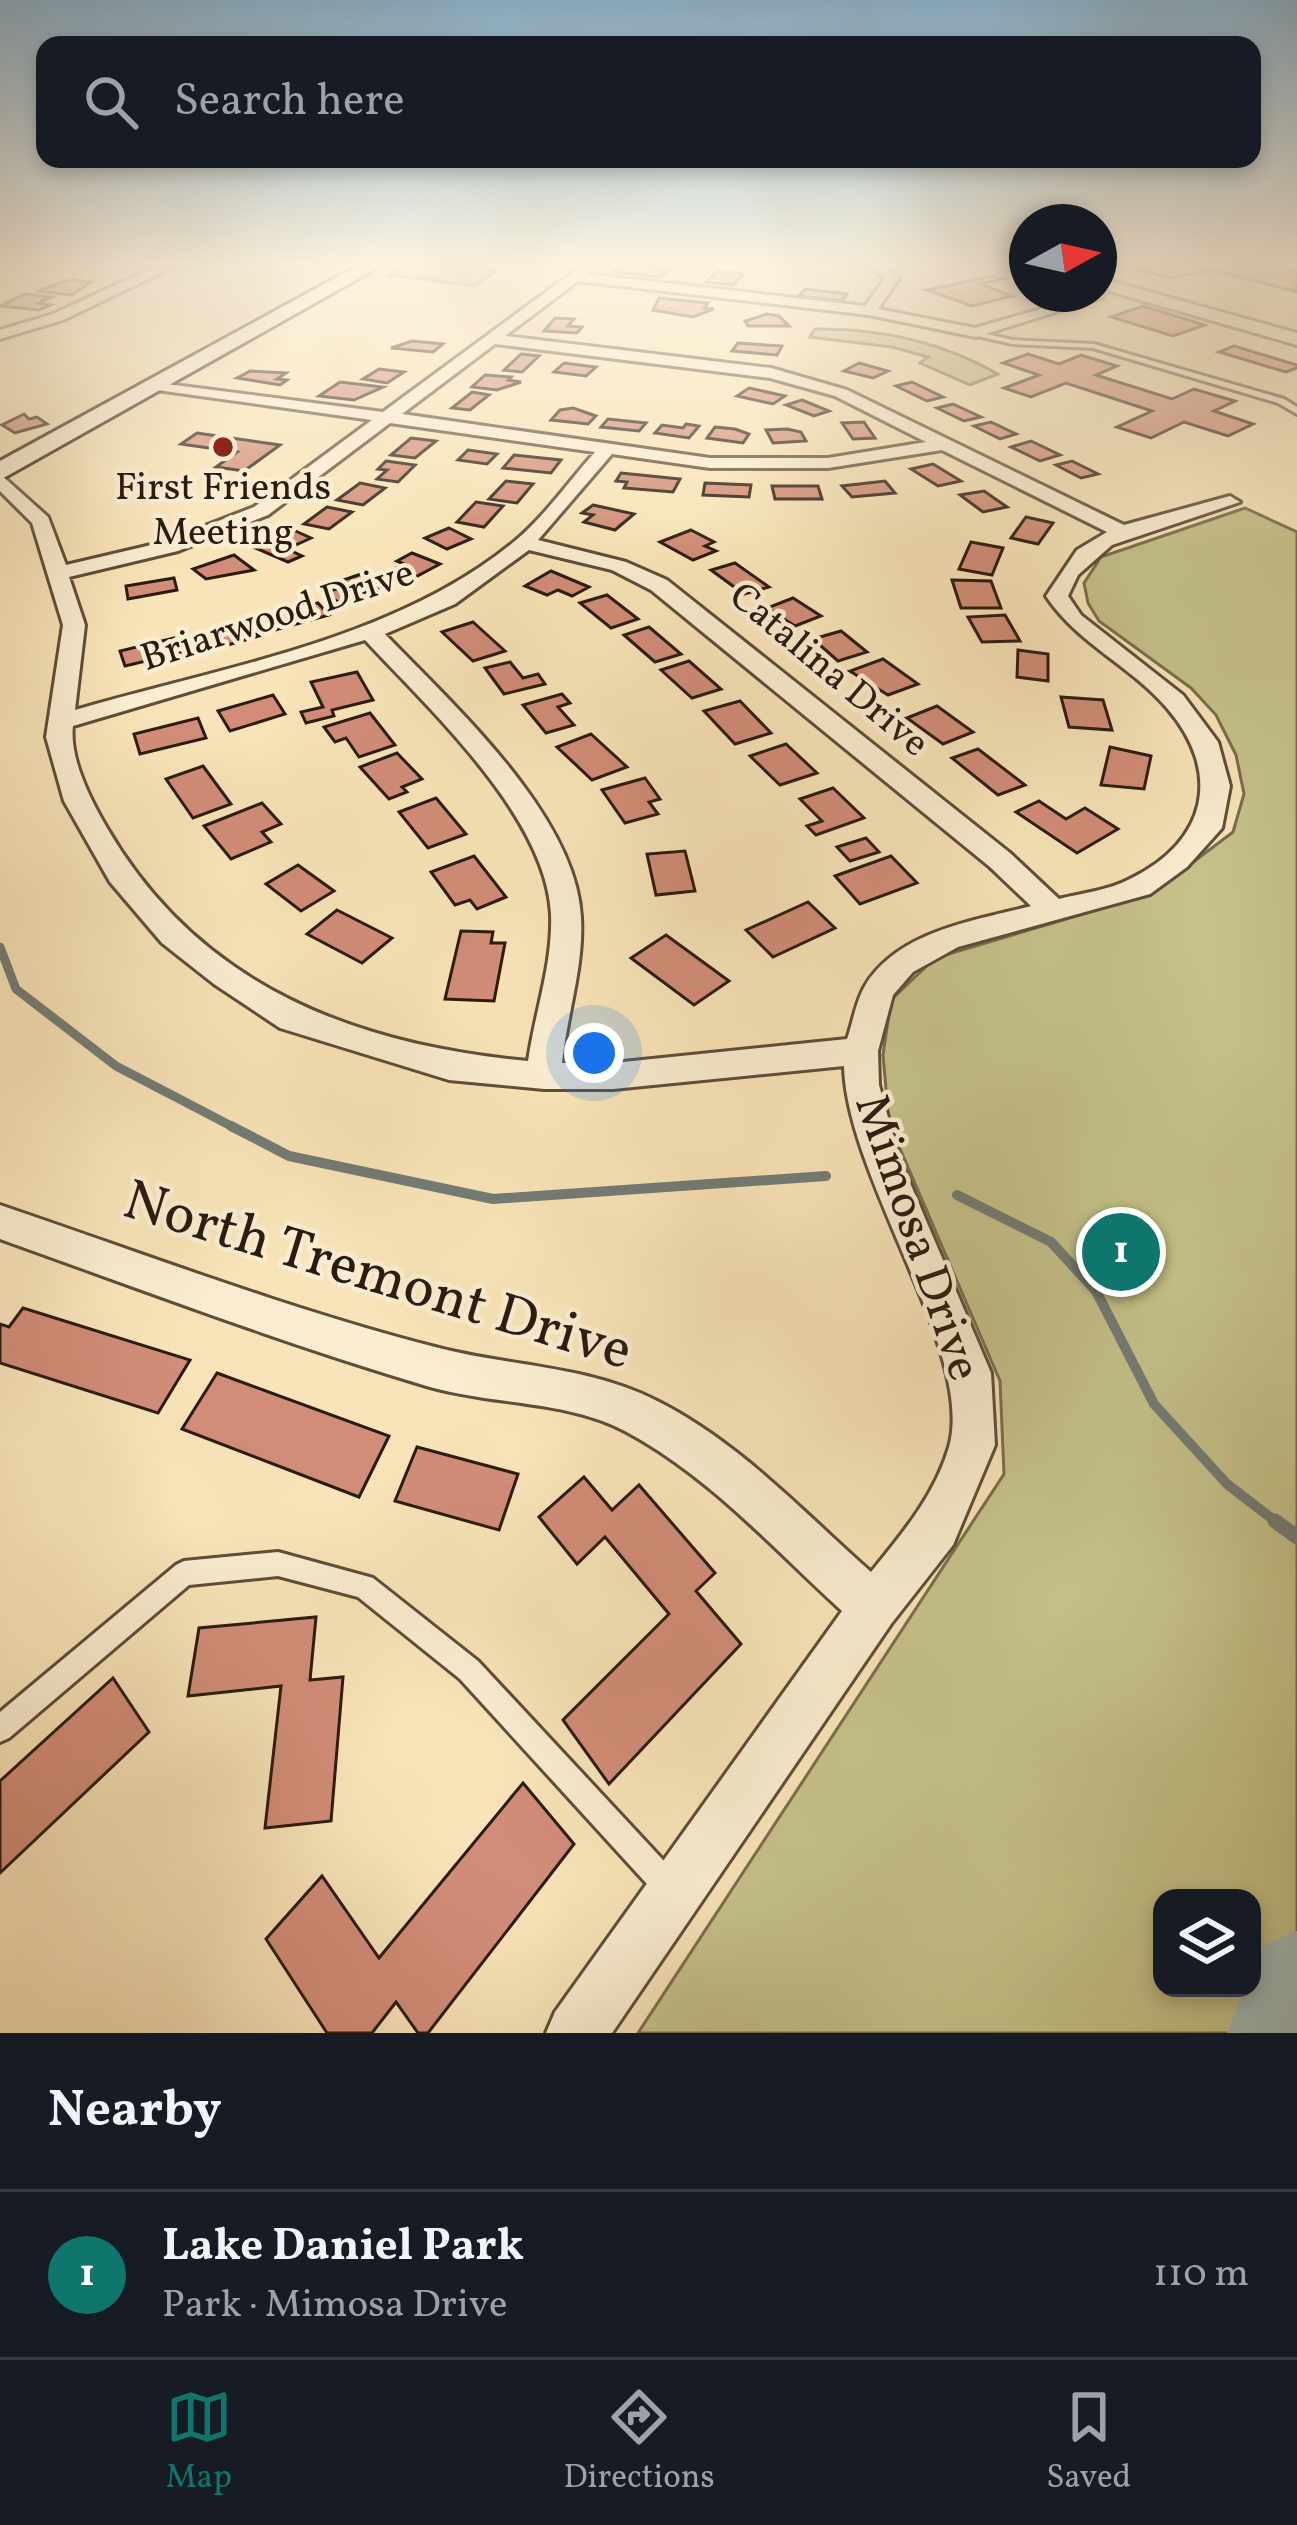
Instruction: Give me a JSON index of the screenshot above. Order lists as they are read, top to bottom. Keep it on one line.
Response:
{"streets":{"street":["Briarwood Drive","Catalina Drive","Mimosa Drive","North Tremont Drive"]},"crossings":[["Briarwood Drive","Catalina Drive"],["Catalina Drive","Mimosa Drive"],["Mimosa Drive","North Tremont Drive"]],"places":["First Friends Meeting"],"north":"right","page":{"search":"Search here","pins":"1","heading":"Nearby","list":[{"mark":"1","name":"Lake Daniel Park","note":"Park · Mimosa Drive","value":"110 m"}],"nav":["Map","Directions","Saved"]}}
